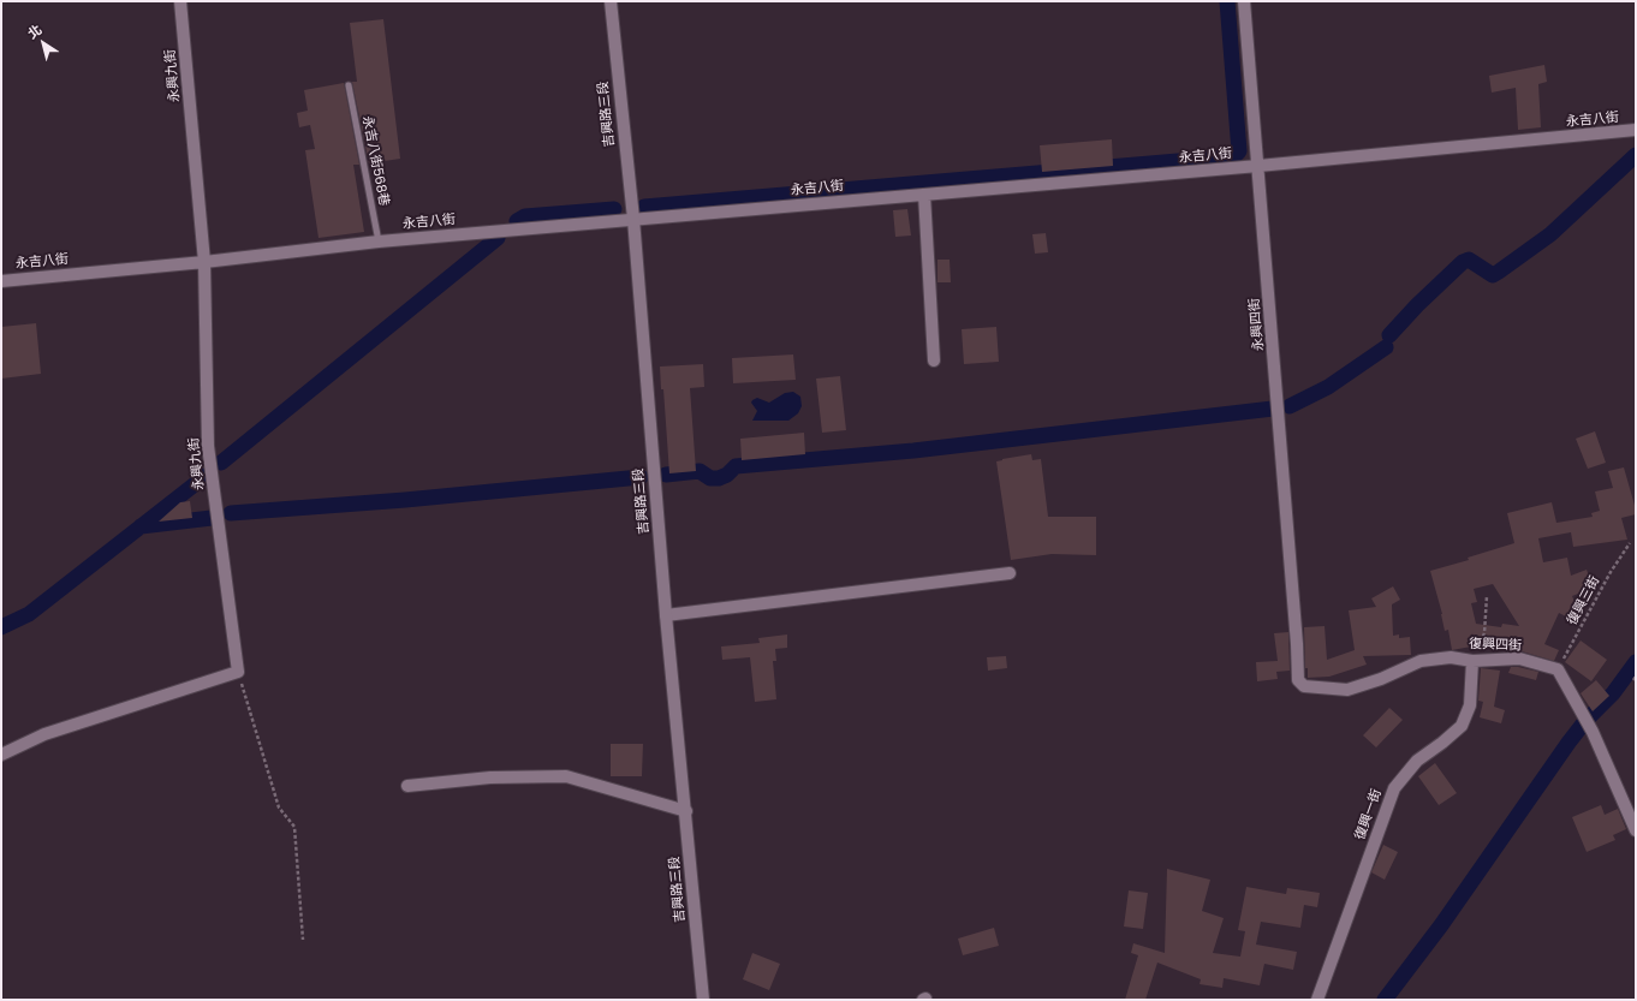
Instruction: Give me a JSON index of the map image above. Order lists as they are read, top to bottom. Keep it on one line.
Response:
{"streets":{"street":["永興九街","吉興路三段","永吉八街","永興四街","復興四街","復興一街"],"lane":["永吉八街568巷"],"path":["復興三街"]},"crossings":[["永興九街","永吉八街"],["吉興路三段","永吉八街"],["永吉八街","永吉八街568巷"],["永吉八街","永興四街"],["永興四街","復興四街"],["復興三街","復興四街"],["復興四街","復興一街"]],"north":"top left"}
